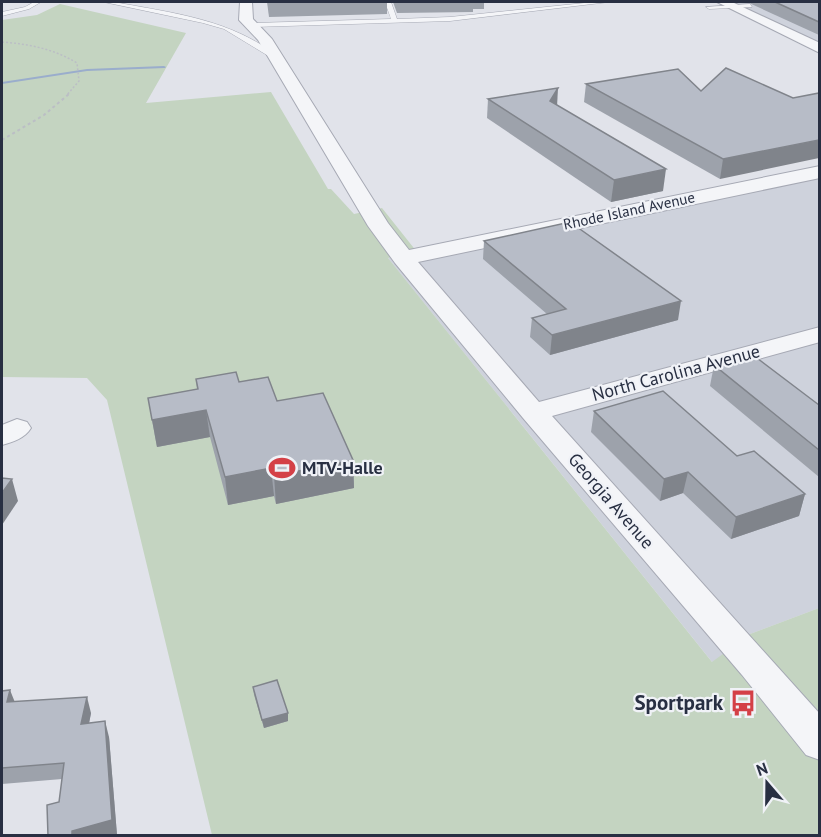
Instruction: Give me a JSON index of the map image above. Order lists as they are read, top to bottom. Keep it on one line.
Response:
{"streets":{"street":["Rhode Island Avenue","North Carolina Avenue","Georgia Avenue"]},"crossings":[["Rhode Island Avenue","Georgia Avenue"],["North Carolina Avenue","Georgia Avenue"]],"places":{"sports":["MTV-Halle"],"bus stop":["Sportpark"]},"north":"top"}
